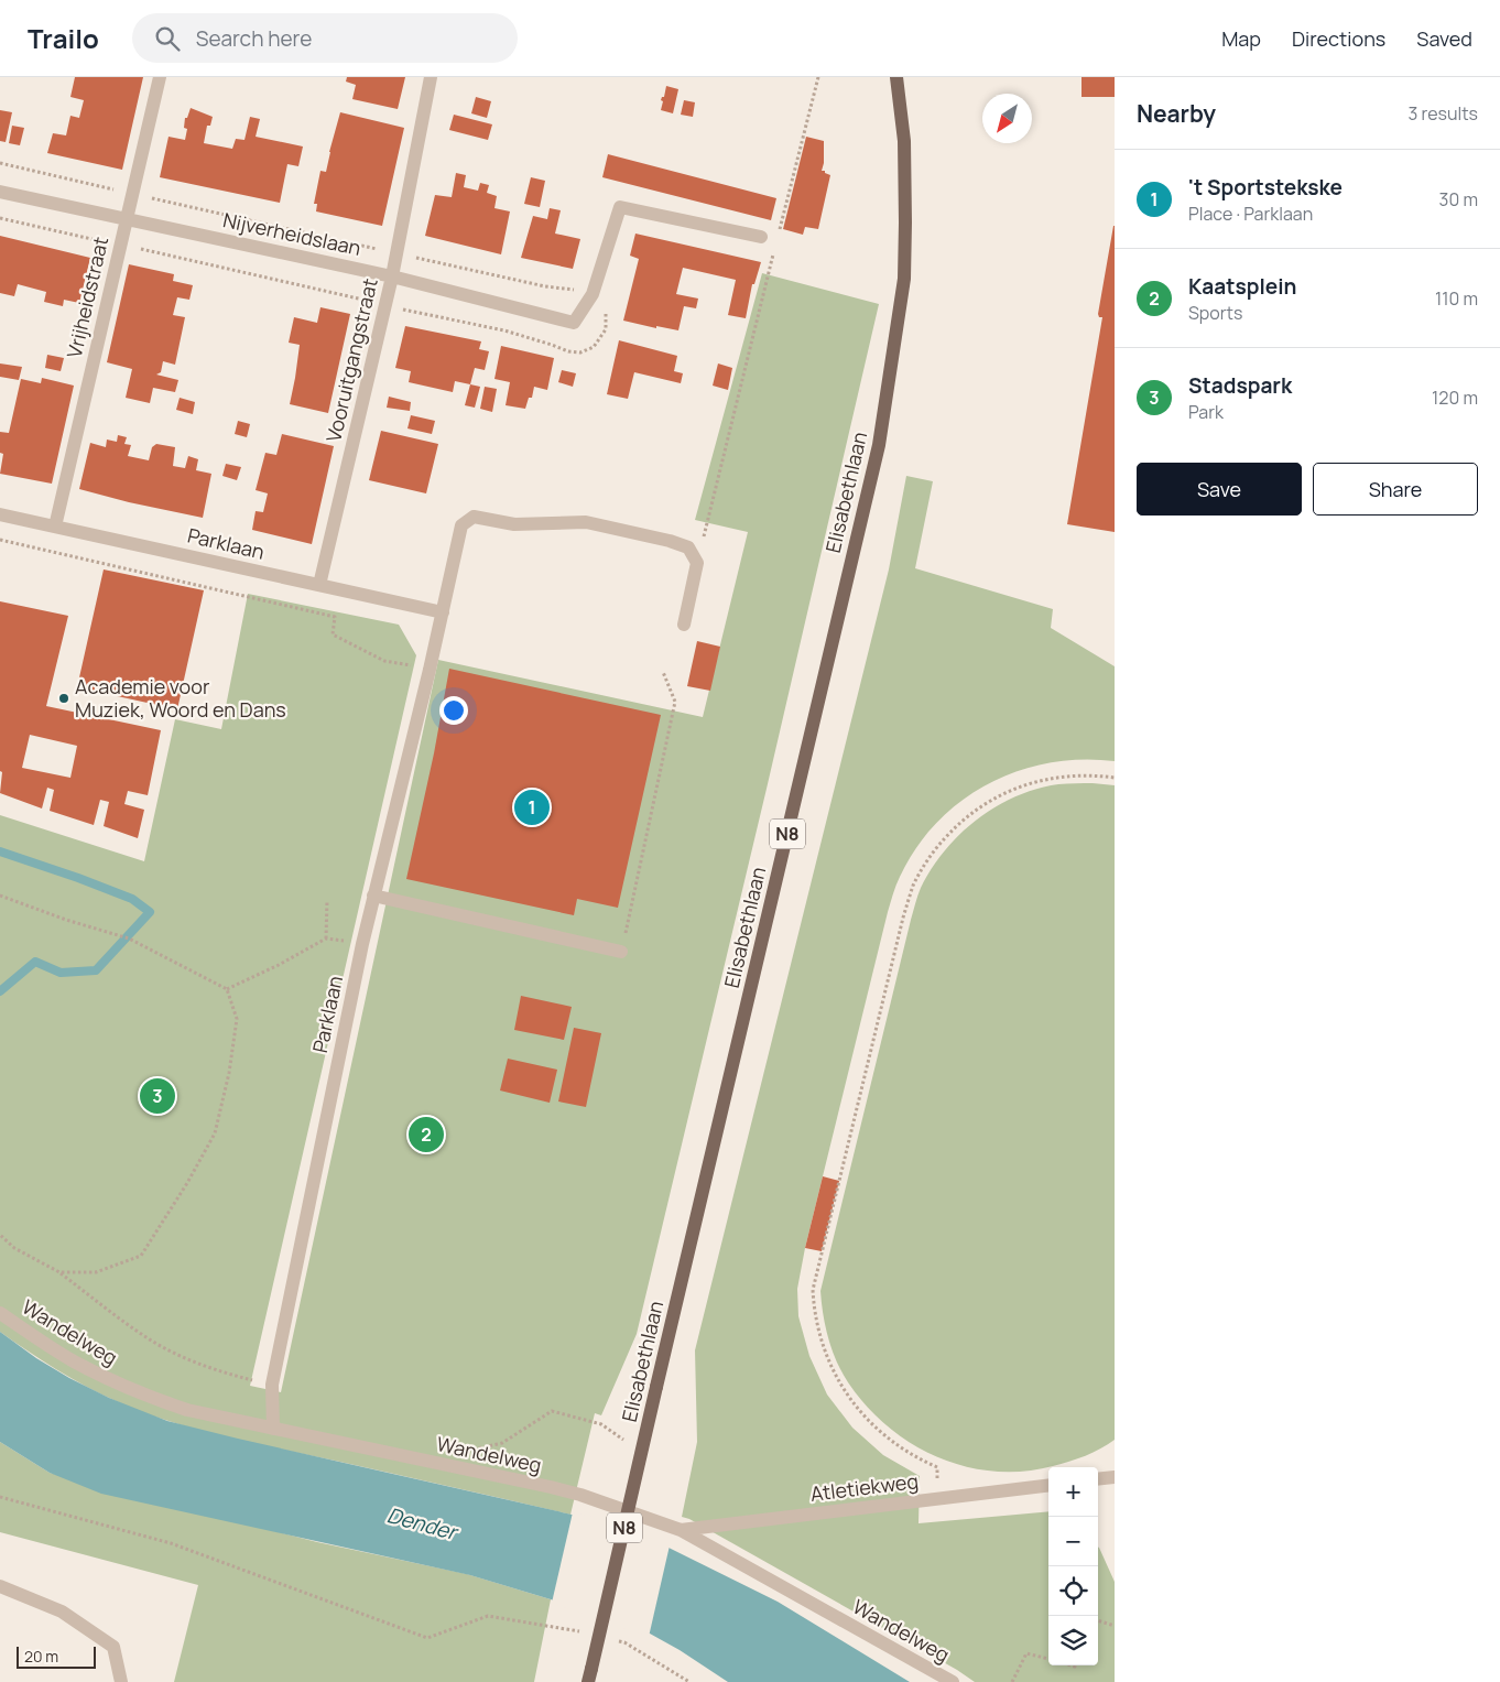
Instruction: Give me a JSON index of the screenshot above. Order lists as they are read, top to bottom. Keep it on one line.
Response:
{"streets":{"main road":["Elisabethlaan","N8"],"street":["Nijverheidslaan","Vrijheidstraat","Vooruitgangstraat","Parklaan","Wandelweg","Atletiekweg"]},"crossings":[["Nijverheidslaan","Vrijheidstraat"],["Nijverheidslaan","Vooruitgangstraat"],["Vrijheidstraat","Parklaan"],["Vooruitgangstraat","Parklaan"],["Parklaan","Wandelweg"],["Wandelweg","Atletiekweg"]],"water":["Dender"],"places":["Academie voor Muziek, Woord en Dans"],"scale_bar":"20 m","north":"bottom left","page":{"header":"Trailo","search":"Search here","nav":["Map","Directions","Saved"],"heading":["Nearby","3 results"],"list":[{"mark":"1","name":"'t Sportstekske","note":"Place · Parklaan","value":"30 m"},{"mark":"2","name":"Kaatsplein","note":"Sports","value":"110 m"},{"mark":"3","name":"Stadspark","note":"Park","value":"120 m"}],"buttons":["Save","Share"],"pins":["1","3","2"],"map_buttons":["+","−"],"scale":"20 m"}}
